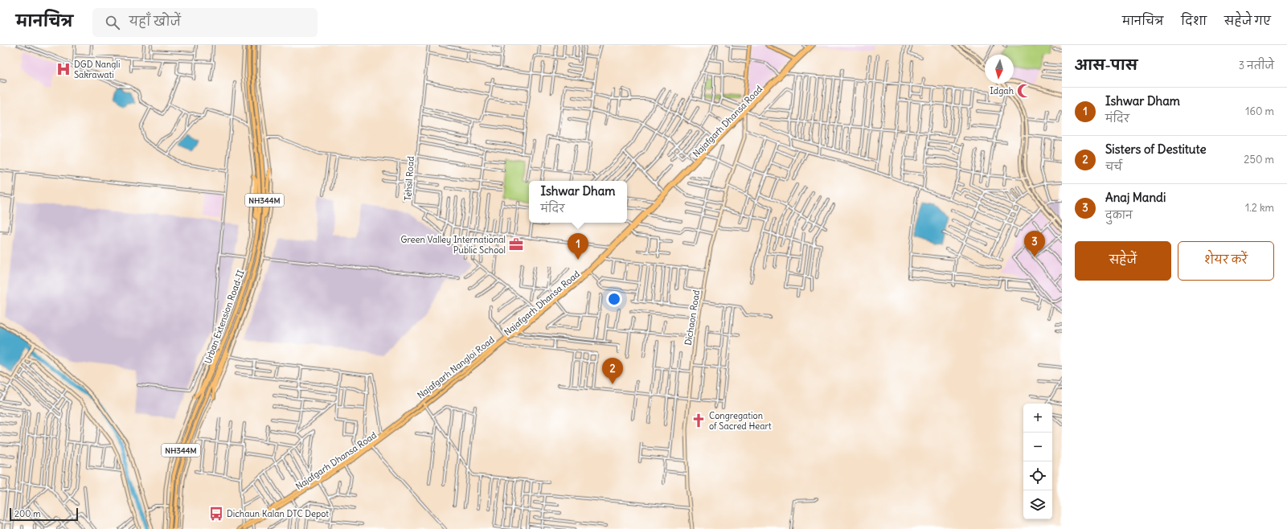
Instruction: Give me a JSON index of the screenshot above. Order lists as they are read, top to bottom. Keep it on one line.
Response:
{"streets":{"highway":["NH344M","Urban Extension Road-II"],"main road":["Najafgarh Dhansa Road","Dichaon Road","Najafgarh Nangloi Road"],"street":["Tehsil Road"]},"crossings":[["Najafgarh Dhansa Road","Dichaon Road"],["Najafgarh Dhansa Road","Najafgarh Nangloi Road"],["Tehsil Road","Najafgarh Nangloi Road"],["Dichaon Road","Najafgarh Nangloi Road"]],"places":{"hospital":["DGD Nangli Sakrawati"],"mosque":["Idgah"],"office":["Green Valley International Public School"],"church":["Congregation of Sacred Heart"],"bus stop":["Dichaun Kalan DTC Depot"]},"scale_bar":"200 m","north":"bottom","page":{"header":"मानचित्र","search":"यहाँ खोजें","nav":["मानचित्र","दिशा","सहेजे गए"],"heading":["आस-पास","3 नतीजे"],"list":[{"mark":"1","name":"Ishwar Dham","note":"मंदिर","value":"160 m"},{"mark":"2","name":"Sisters of Destitute","note":"चर्च","value":"250 m"},{"mark":"3","name":"Anaj Mandi","note":"दुकान","value":"1.2 km"}],"popup":["Ishwar Dham","मंदिर"],"pins":["3","1","2"],"buttons":["सहेजें","शेयर करें"],"map_buttons":["+","−"],"scale":"200 m"}}
